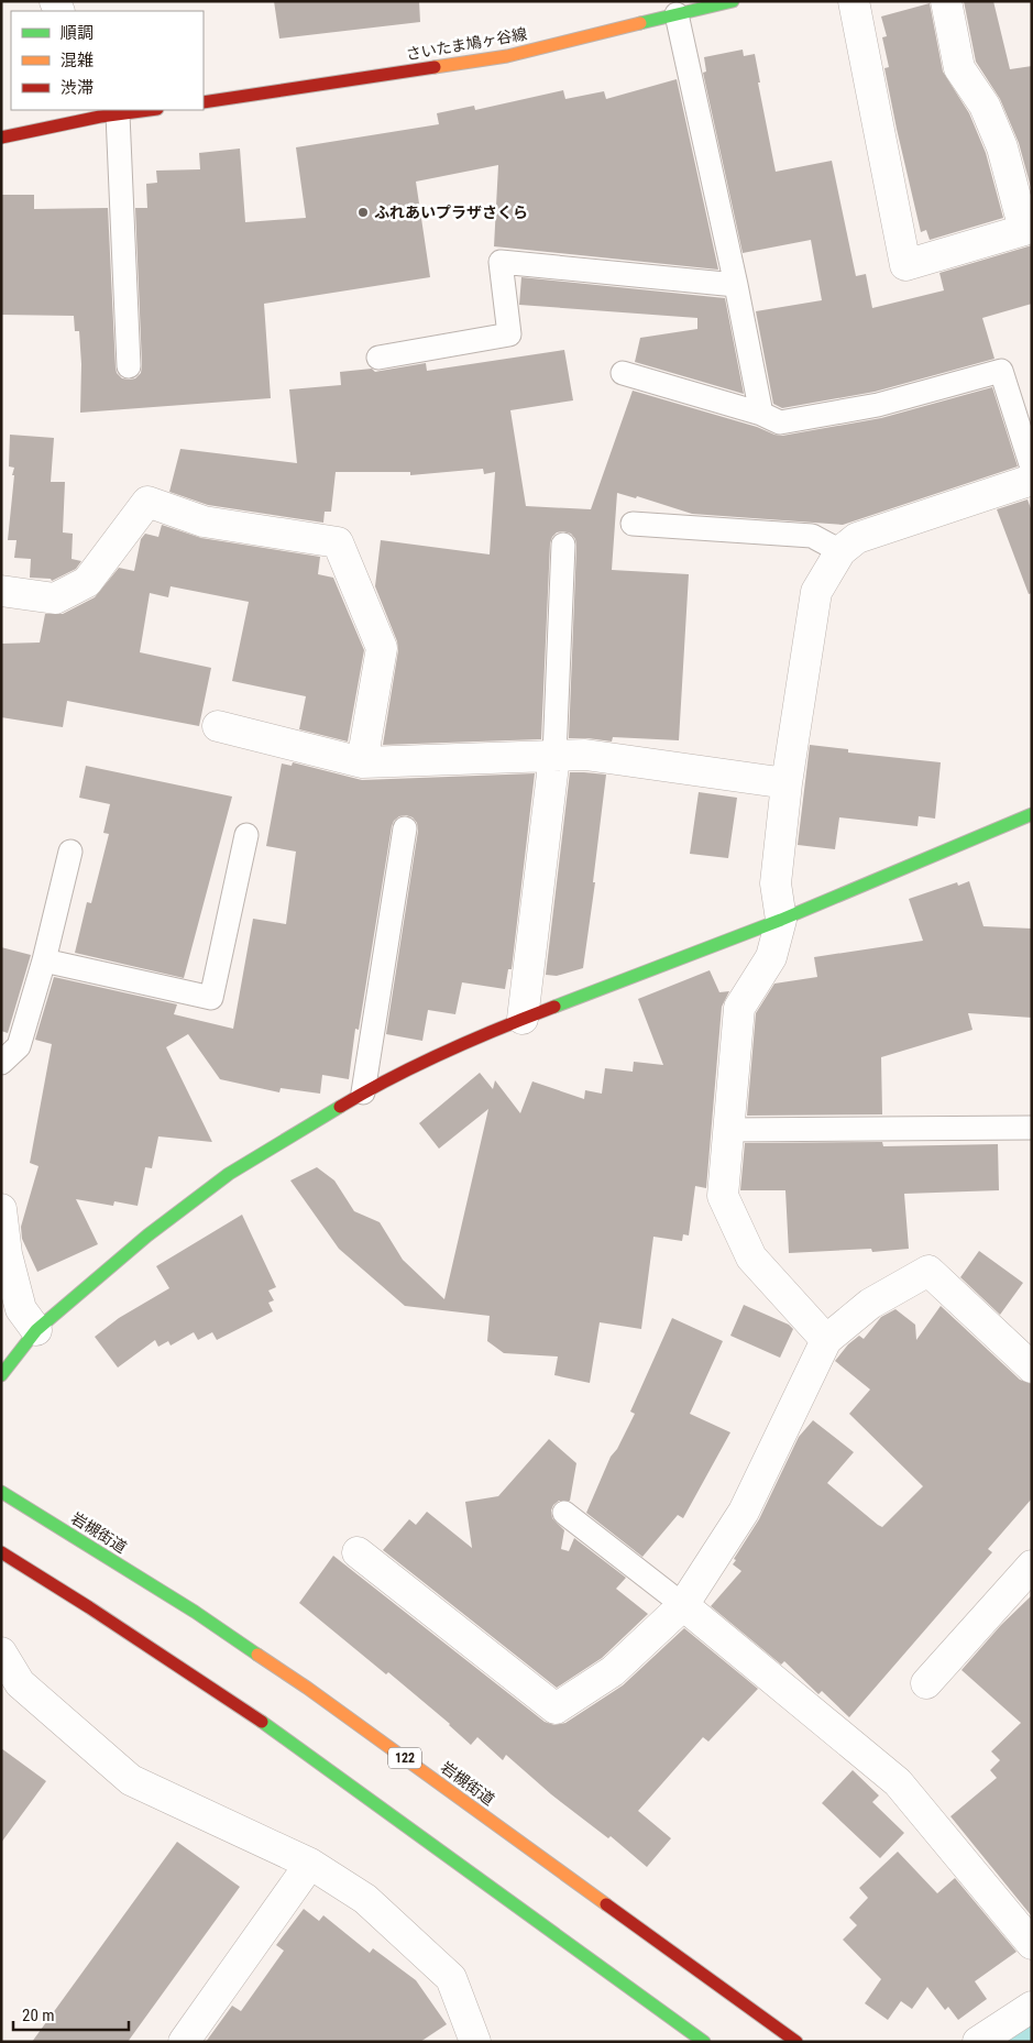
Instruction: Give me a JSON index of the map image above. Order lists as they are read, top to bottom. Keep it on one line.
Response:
{"streets":{"main road":["さいたま鳩ヶ谷線","岩槻街道","122"]},"places":["ふれあいプラザさくら"],"legend":["順調","混雑","渋滞"],"scale_bar":"20 m"}
